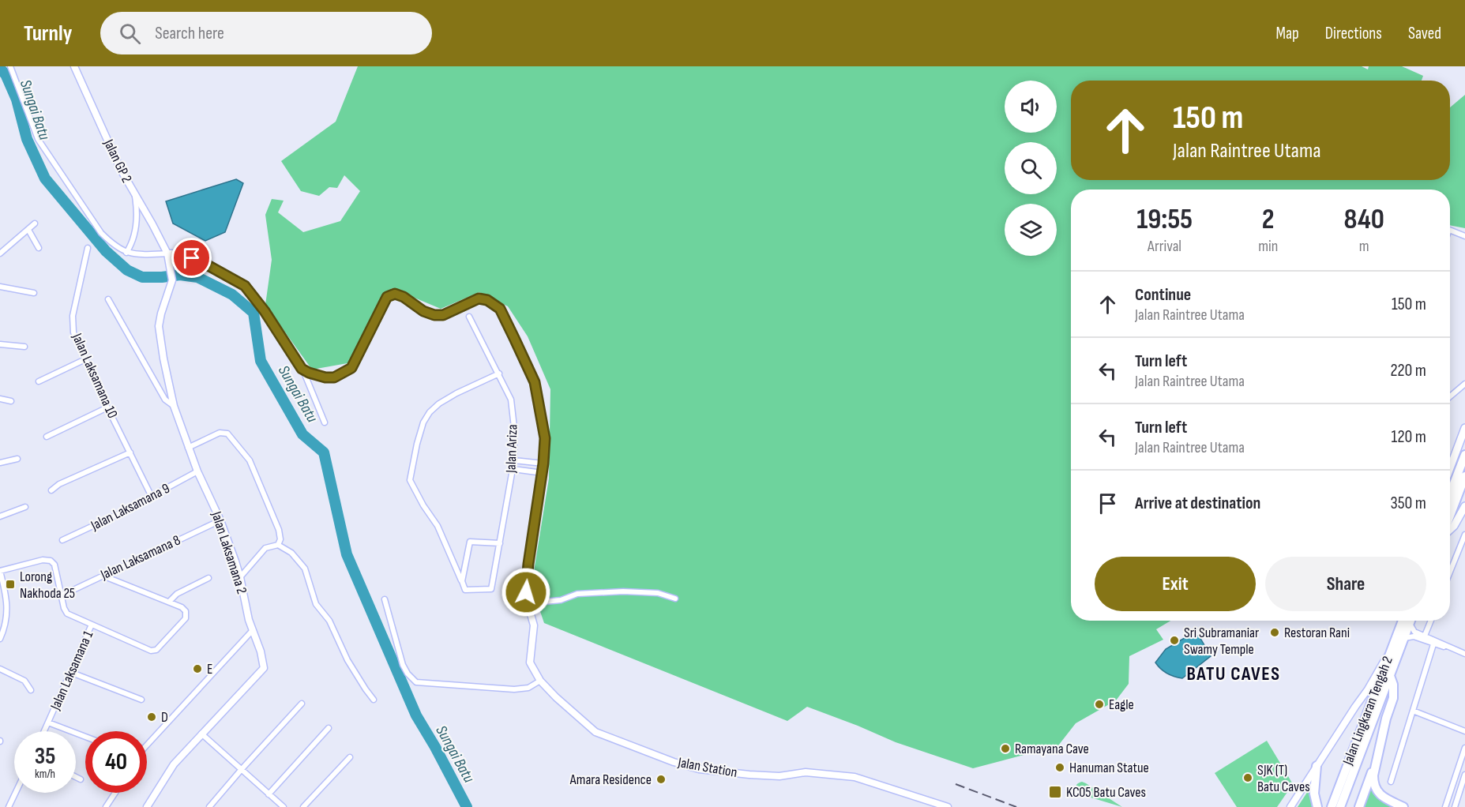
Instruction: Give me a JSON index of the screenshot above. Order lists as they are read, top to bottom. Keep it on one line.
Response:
{"streets":{"highway":["Jalan Lingkaran Tengah 2"],"street":["Jalan GP 2","Jalan Laksamana 10","Jalan Ariza","Jalan Laksamana 9","Jalan Laksamana 2","Jalan Laksamana 8","Jalan Laksamana 1","Jalan Station"]},"crossings":[["Jalan GP 2","Jalan Laksamana 2"],["Jalan Laksamana 10","Jalan Laksamana 9"],["Jalan Laksamana 9","Jalan Laksamana 2"],["Jalan Laksamana 2","Jalan Laksamana 8"]],"districts":["BATU CAVES"],"water":["Sungai Batu"],"places":{"transit":["Lorong Nakhoda 25","KC05 Batu Caves"],"other":["Restoran Rani","Sri Subramaniar Swamy Temple","E","Eagle","D","Ramayana Cave","Hanuman Statue","SJK (T) Batu Caves","Amara Residence"]},"page":{"header":"Turnly","search":"Search here","nav":["Map","Directions","Saved"],"turn":["150 m","Jalan Raintree Utama"],"eta":["19:55","Arrival","2","min","840","m"],"list":[{"name":"Continue","note":"Jalan Raintree Utama","value":"150 m"},{"name":"Turn left","note":"Jalan Raintree Utama","value":"220 m"},{"name":"Turn left","note":"Jalan Raintree Utama","value":"120 m"},{"name":"Arrive at destination","value":"350 m"}],"buttons":["Exit","Share"],"speed":"35 km/h","limit":"40"}}
